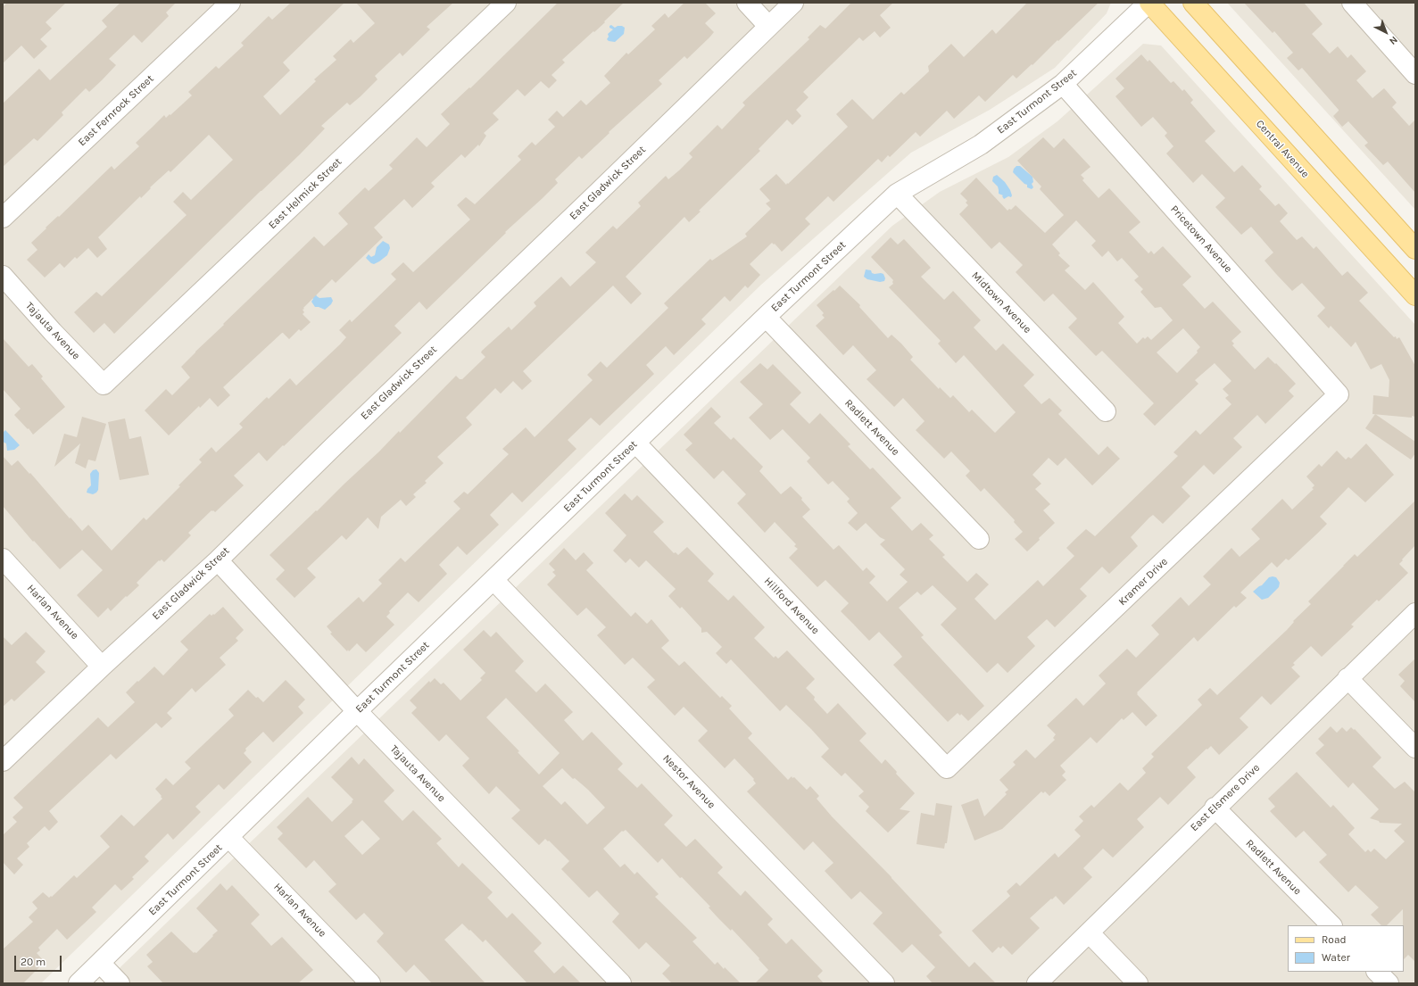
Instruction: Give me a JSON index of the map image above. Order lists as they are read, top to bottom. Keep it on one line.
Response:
{"streets":{"main road":["Central Avenue"],"street":["East Turmont Street","East Fernrock Street","East Gladwick Street","East Helmick Street","Pricetown Avenue","Midtown Avenue","Tajauta Avenue","Radlett Avenue","Kramer Drive","Hillford Avenue","Harlan Avenue","Nestor Avenue","East Elsmere Drive"]},"crossings":[["East Turmont Street","Central Avenue"],["East Turmont Street","Pricetown Avenue"],["East Turmont Street","Midtown Avenue"],["East Turmont Street","Tajauta Avenue"],["East Turmont Street","Radlett Avenue"],["East Turmont Street","Hillford Avenue"],["East Turmont Street","Harlan Avenue"],["East Turmont Street","Nestor Avenue"],["East Gladwick Street","Tajauta Avenue"],["East Gladwick Street","Harlan Avenue"],["East Helmick Street","Tajauta Avenue"],["Pricetown Avenue","Kramer Drive"],["Radlett Avenue","East Elsmere Drive"],["Kramer Drive","Hillford Avenue"]],"legend":["Road","Water"],"scale_bar":"20 m","north":"bottom right"}
